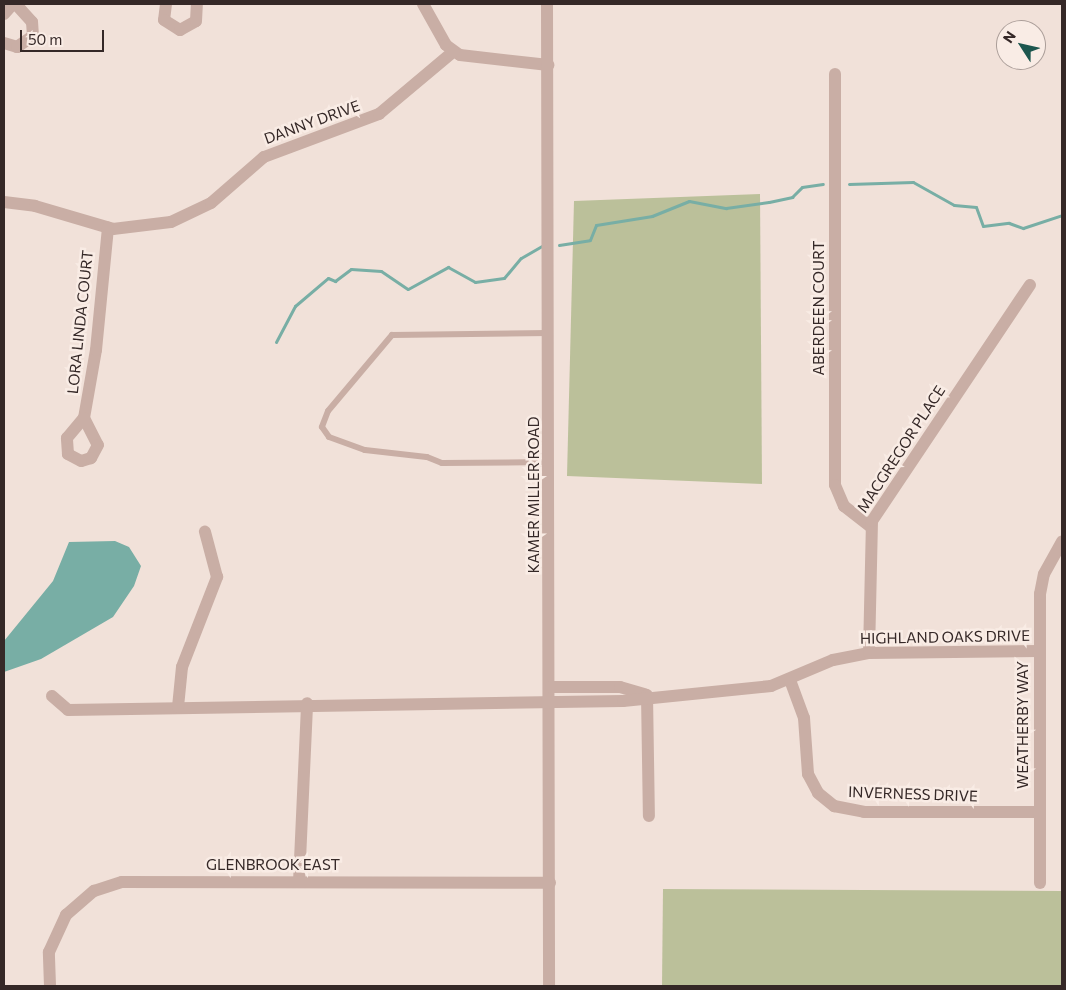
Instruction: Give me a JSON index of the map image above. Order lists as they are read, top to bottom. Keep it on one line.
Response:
{"streets":{"street":["DANNY DRIVE","ABERDEEN COURT","LORA LINDA COURT","MACGREGOR PLACE","KAMER MILLER ROAD","HIGHLAND OAKS DRIVE","WEATHERBY WAY","INVERNESS DRIVE","GLENBROOK EAST"]},"crossings":[["DANNY DRIVE","LORA LINDA COURT"],["ABERDEEN COURT","MACGREGOR PLACE"],["MACGREGOR PLACE","HIGHLAND OAKS DRIVE"],["KAMER MILLER ROAD","HIGHLAND OAKS DRIVE"],["KAMER MILLER ROAD","GLENBROOK EAST"],["HIGHLAND OAKS DRIVE","WEATHERBY WAY"],["HIGHLAND OAKS DRIVE","INVERNESS DRIVE"],["WEATHERBY WAY","INVERNESS DRIVE"]],"scale_bar":"50 m","north":"top left"}
